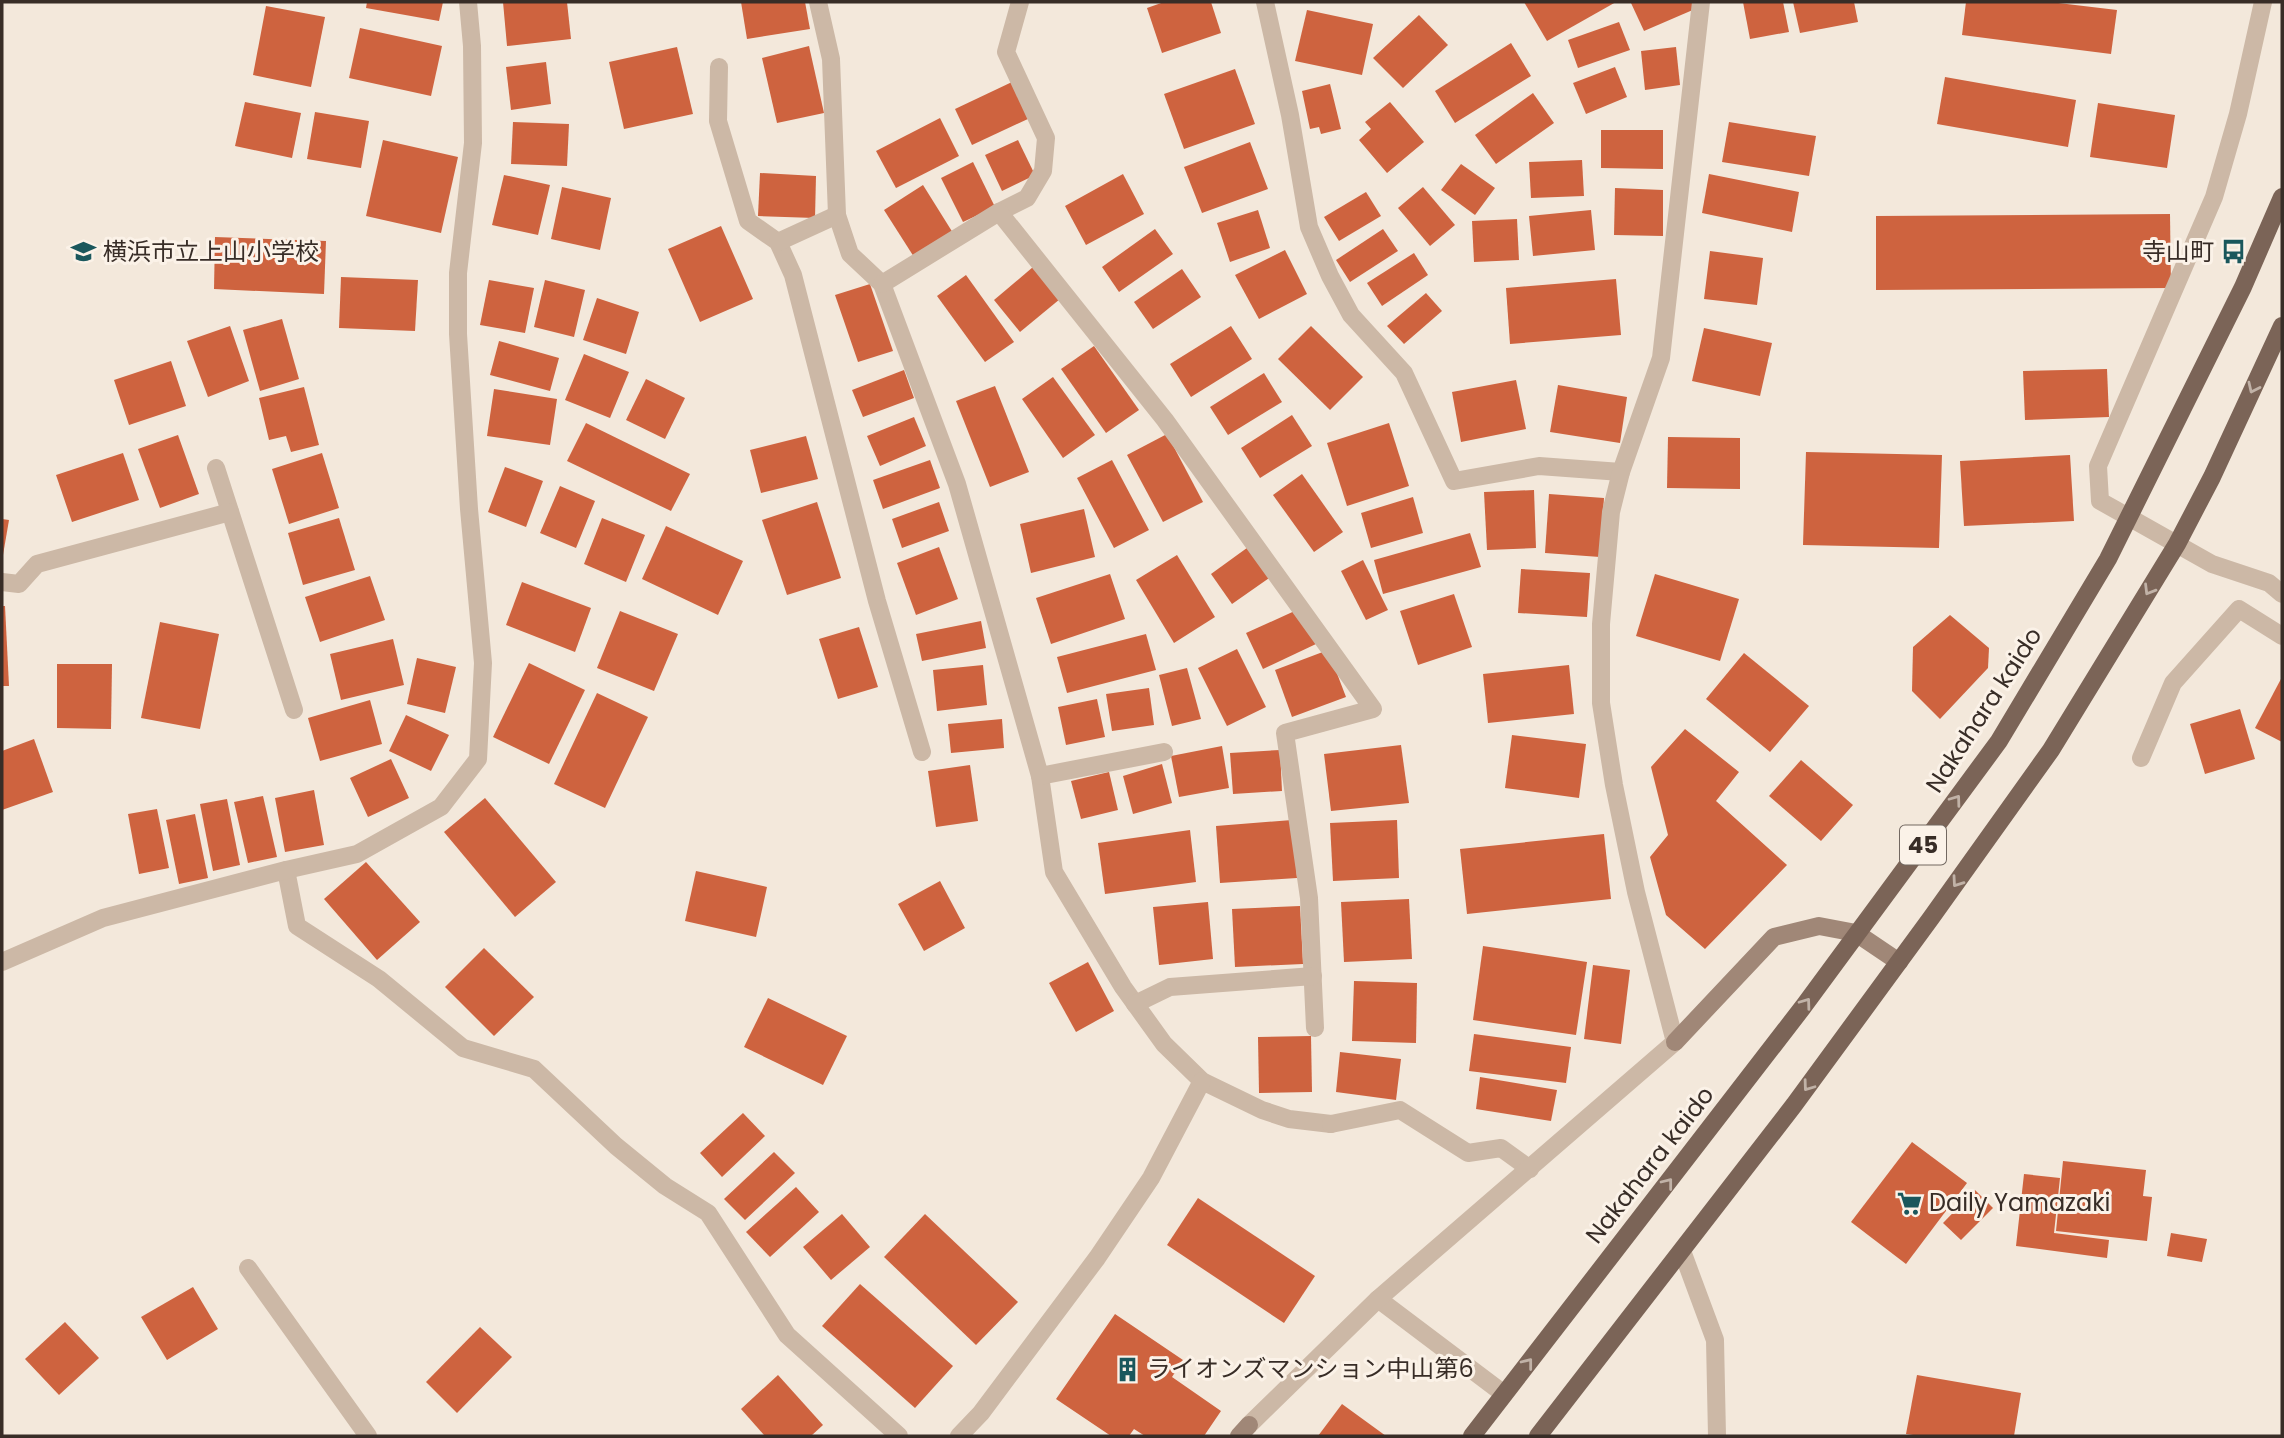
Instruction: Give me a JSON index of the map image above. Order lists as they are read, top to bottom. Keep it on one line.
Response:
{"streets":{"main road":["Nakahara kaido","45"]},"places":{"school or university":["横浜市立上山小学校"],"bus stop":["寺山町"],"supermarket":["Daily Yamazaki"],"building":["ライオンズマンション中山第6"]}}
